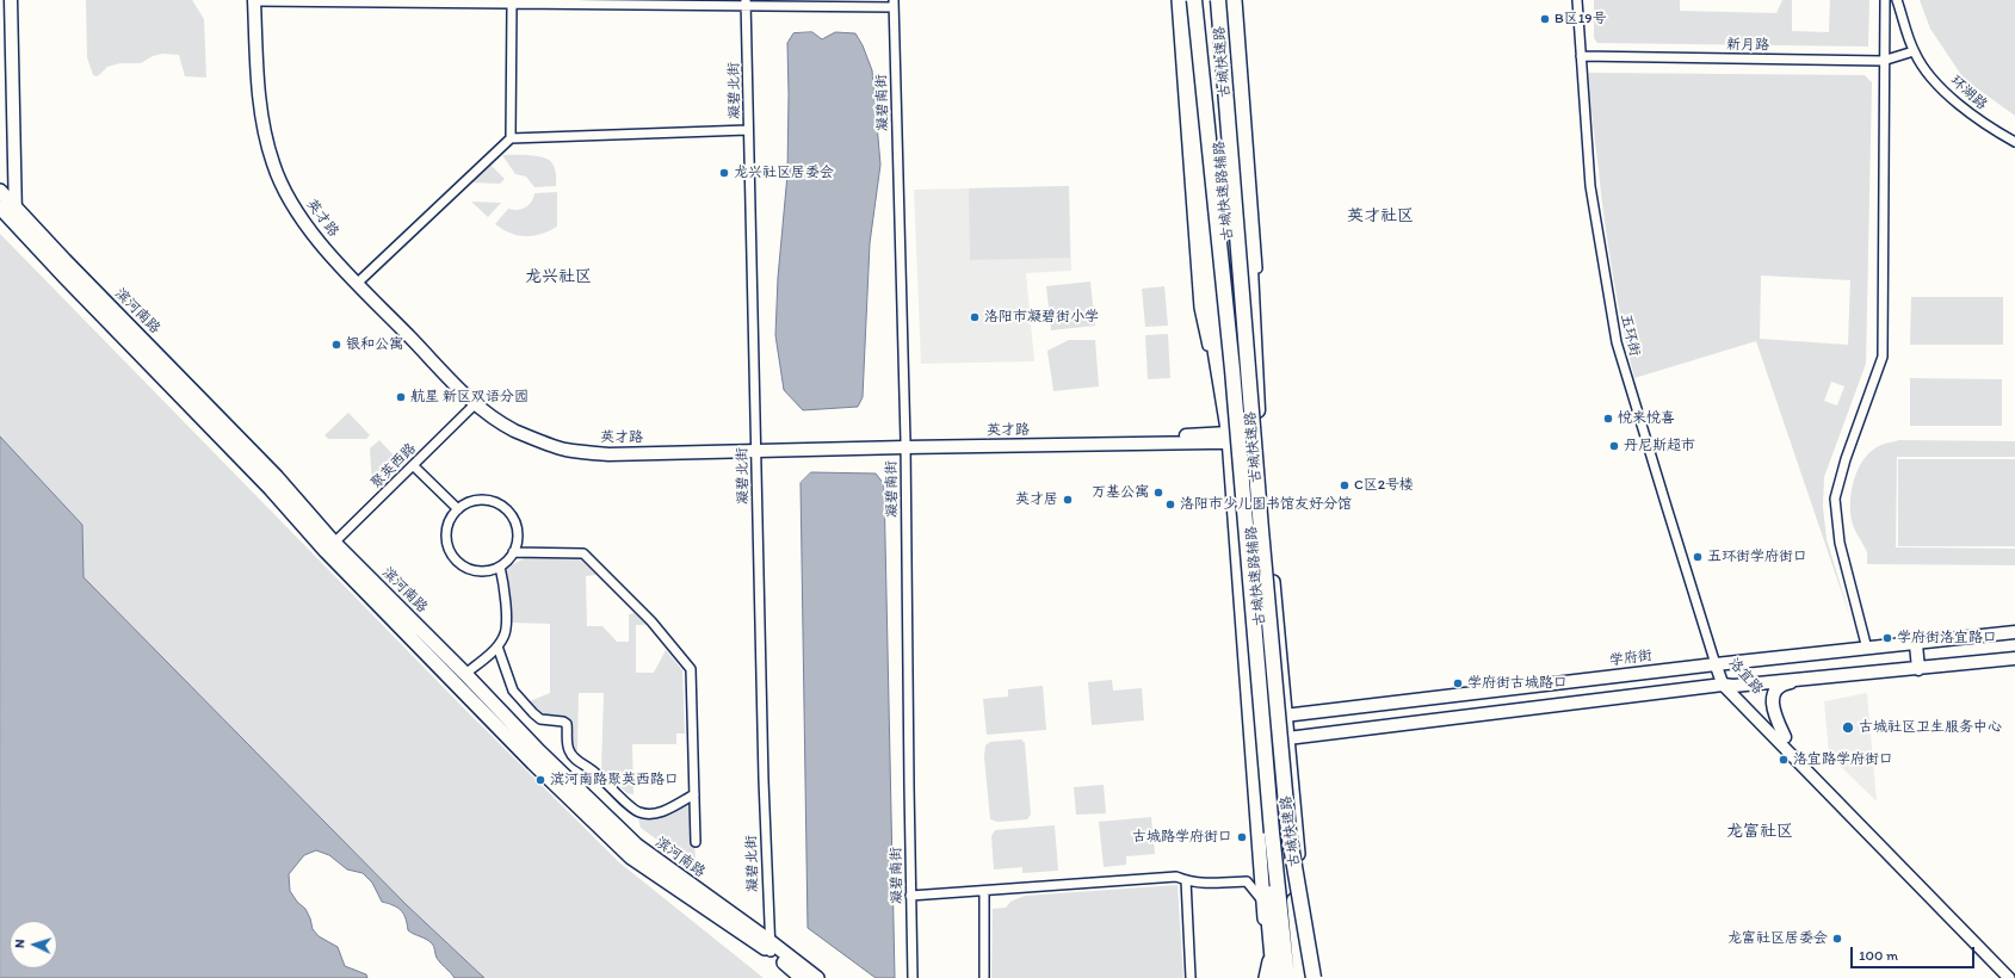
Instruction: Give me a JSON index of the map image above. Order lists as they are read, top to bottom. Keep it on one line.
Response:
{"streets":{"highway":["古城快速路"],"main road":["古城快速路辅路","英才路","滨河南路","学府街"],"street":["新月路","凝碧北街","环湖路","凝碧南街","五环街","聚英西路","洛宜路"]},"crossings":[["新月路","环湖路"],["新月路","五环街"],["古城快速路","古城快速路辅路"],["凝碧北街","英才路"],["凝碧北街","滨河南路"],["凝碧南街","英才路"],["古城快速路辅路","英才路"],["古城快速路辅路","学府街"],["英才路","聚英西路"],["滨河南路","聚英西路"],["五环街","学府街"],["五环街","洛宜路"],["学府街","洛宜路"]],"districts":["英才社区","龙兴社区","龙富社区"],"places":["B区19号","龙兴社区居委会","洛阳市凝碧街小学","银和公寓","航星 新区双语分园","悦来悦喜","丹尼斯超市","C区2号楼","万基公寓","英才居","洛阳市少儿图书馆友好分馆","五环街学府街口","学府街洛宜路口","学府街古城路口","古城社区卫生服务中心","洛宜路学府街口","滨河南路聚英西路口","古城路学府街口","龙富社区居委会"],"scale_bar":"100 m","north":"left"}
